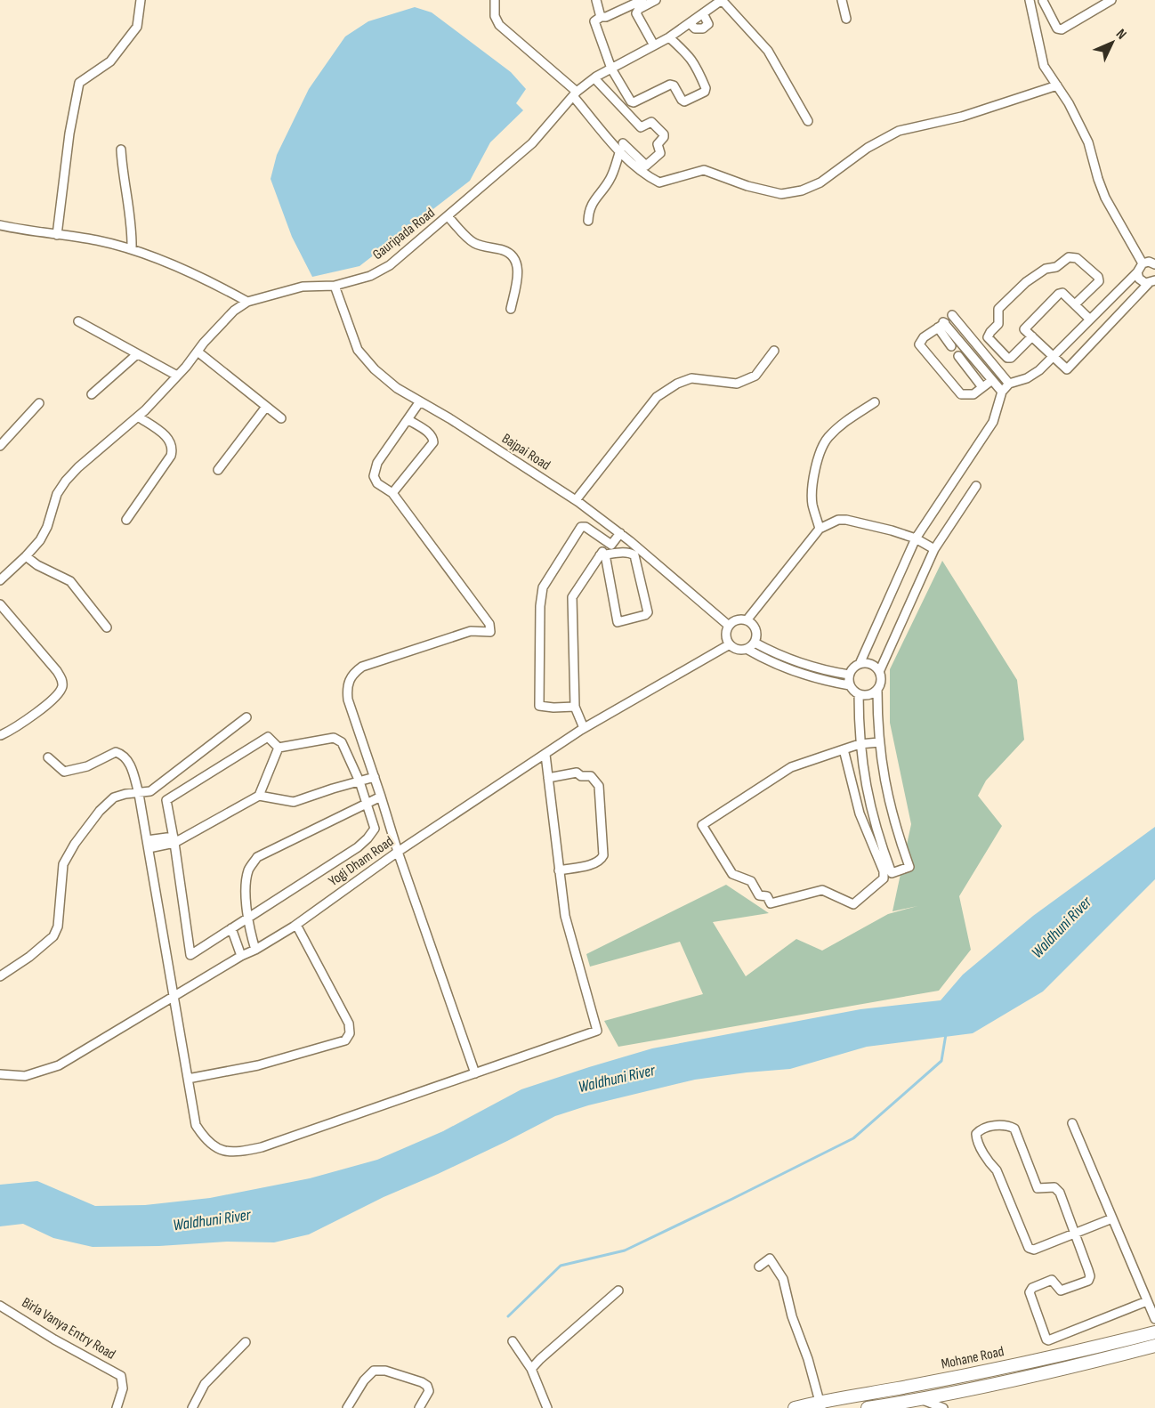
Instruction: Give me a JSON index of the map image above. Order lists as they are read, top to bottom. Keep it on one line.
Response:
{"streets":{"main road":["Mohane Road"],"street":["Gauripada Road","Bajpai Road","Yogi Dham Road","Birla Vanya Entry Road"]},"crossings":[["Gauripada Road","Bajpai Road"],["Bajpai Road","Yogi Dham Road"]],"water":["Waldhuni River"],"north":"top right"}
